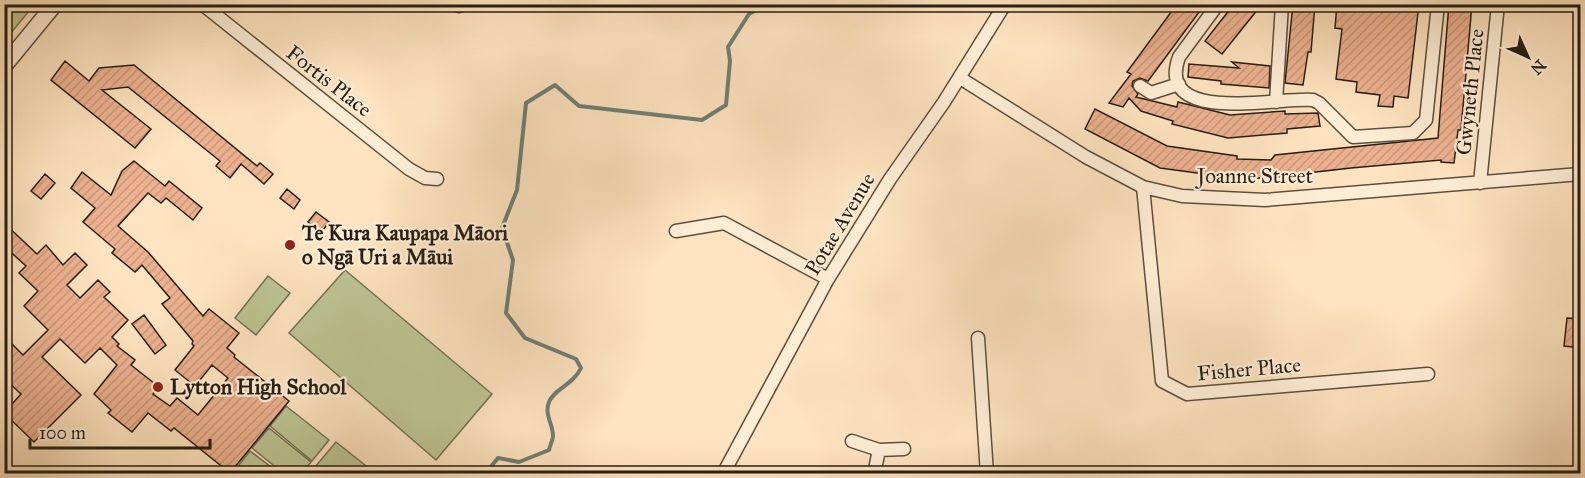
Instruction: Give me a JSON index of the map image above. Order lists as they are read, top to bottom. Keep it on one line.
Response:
{"streets":{"street":["Fortis Place","Gwyneth Place","Joanne Street","Potae Avenue","Fisher Place"]},"crossings":[["Gwyneth Place","Joanne Street"],["Joanne Street","Potae Avenue"],["Joanne Street","Fisher Place"]],"places":["Te Kura Kaupapa Māori o Ngā Uri a Māui","Lytton High School"],"scale_bar":"100 m","north":"bottom right"}
